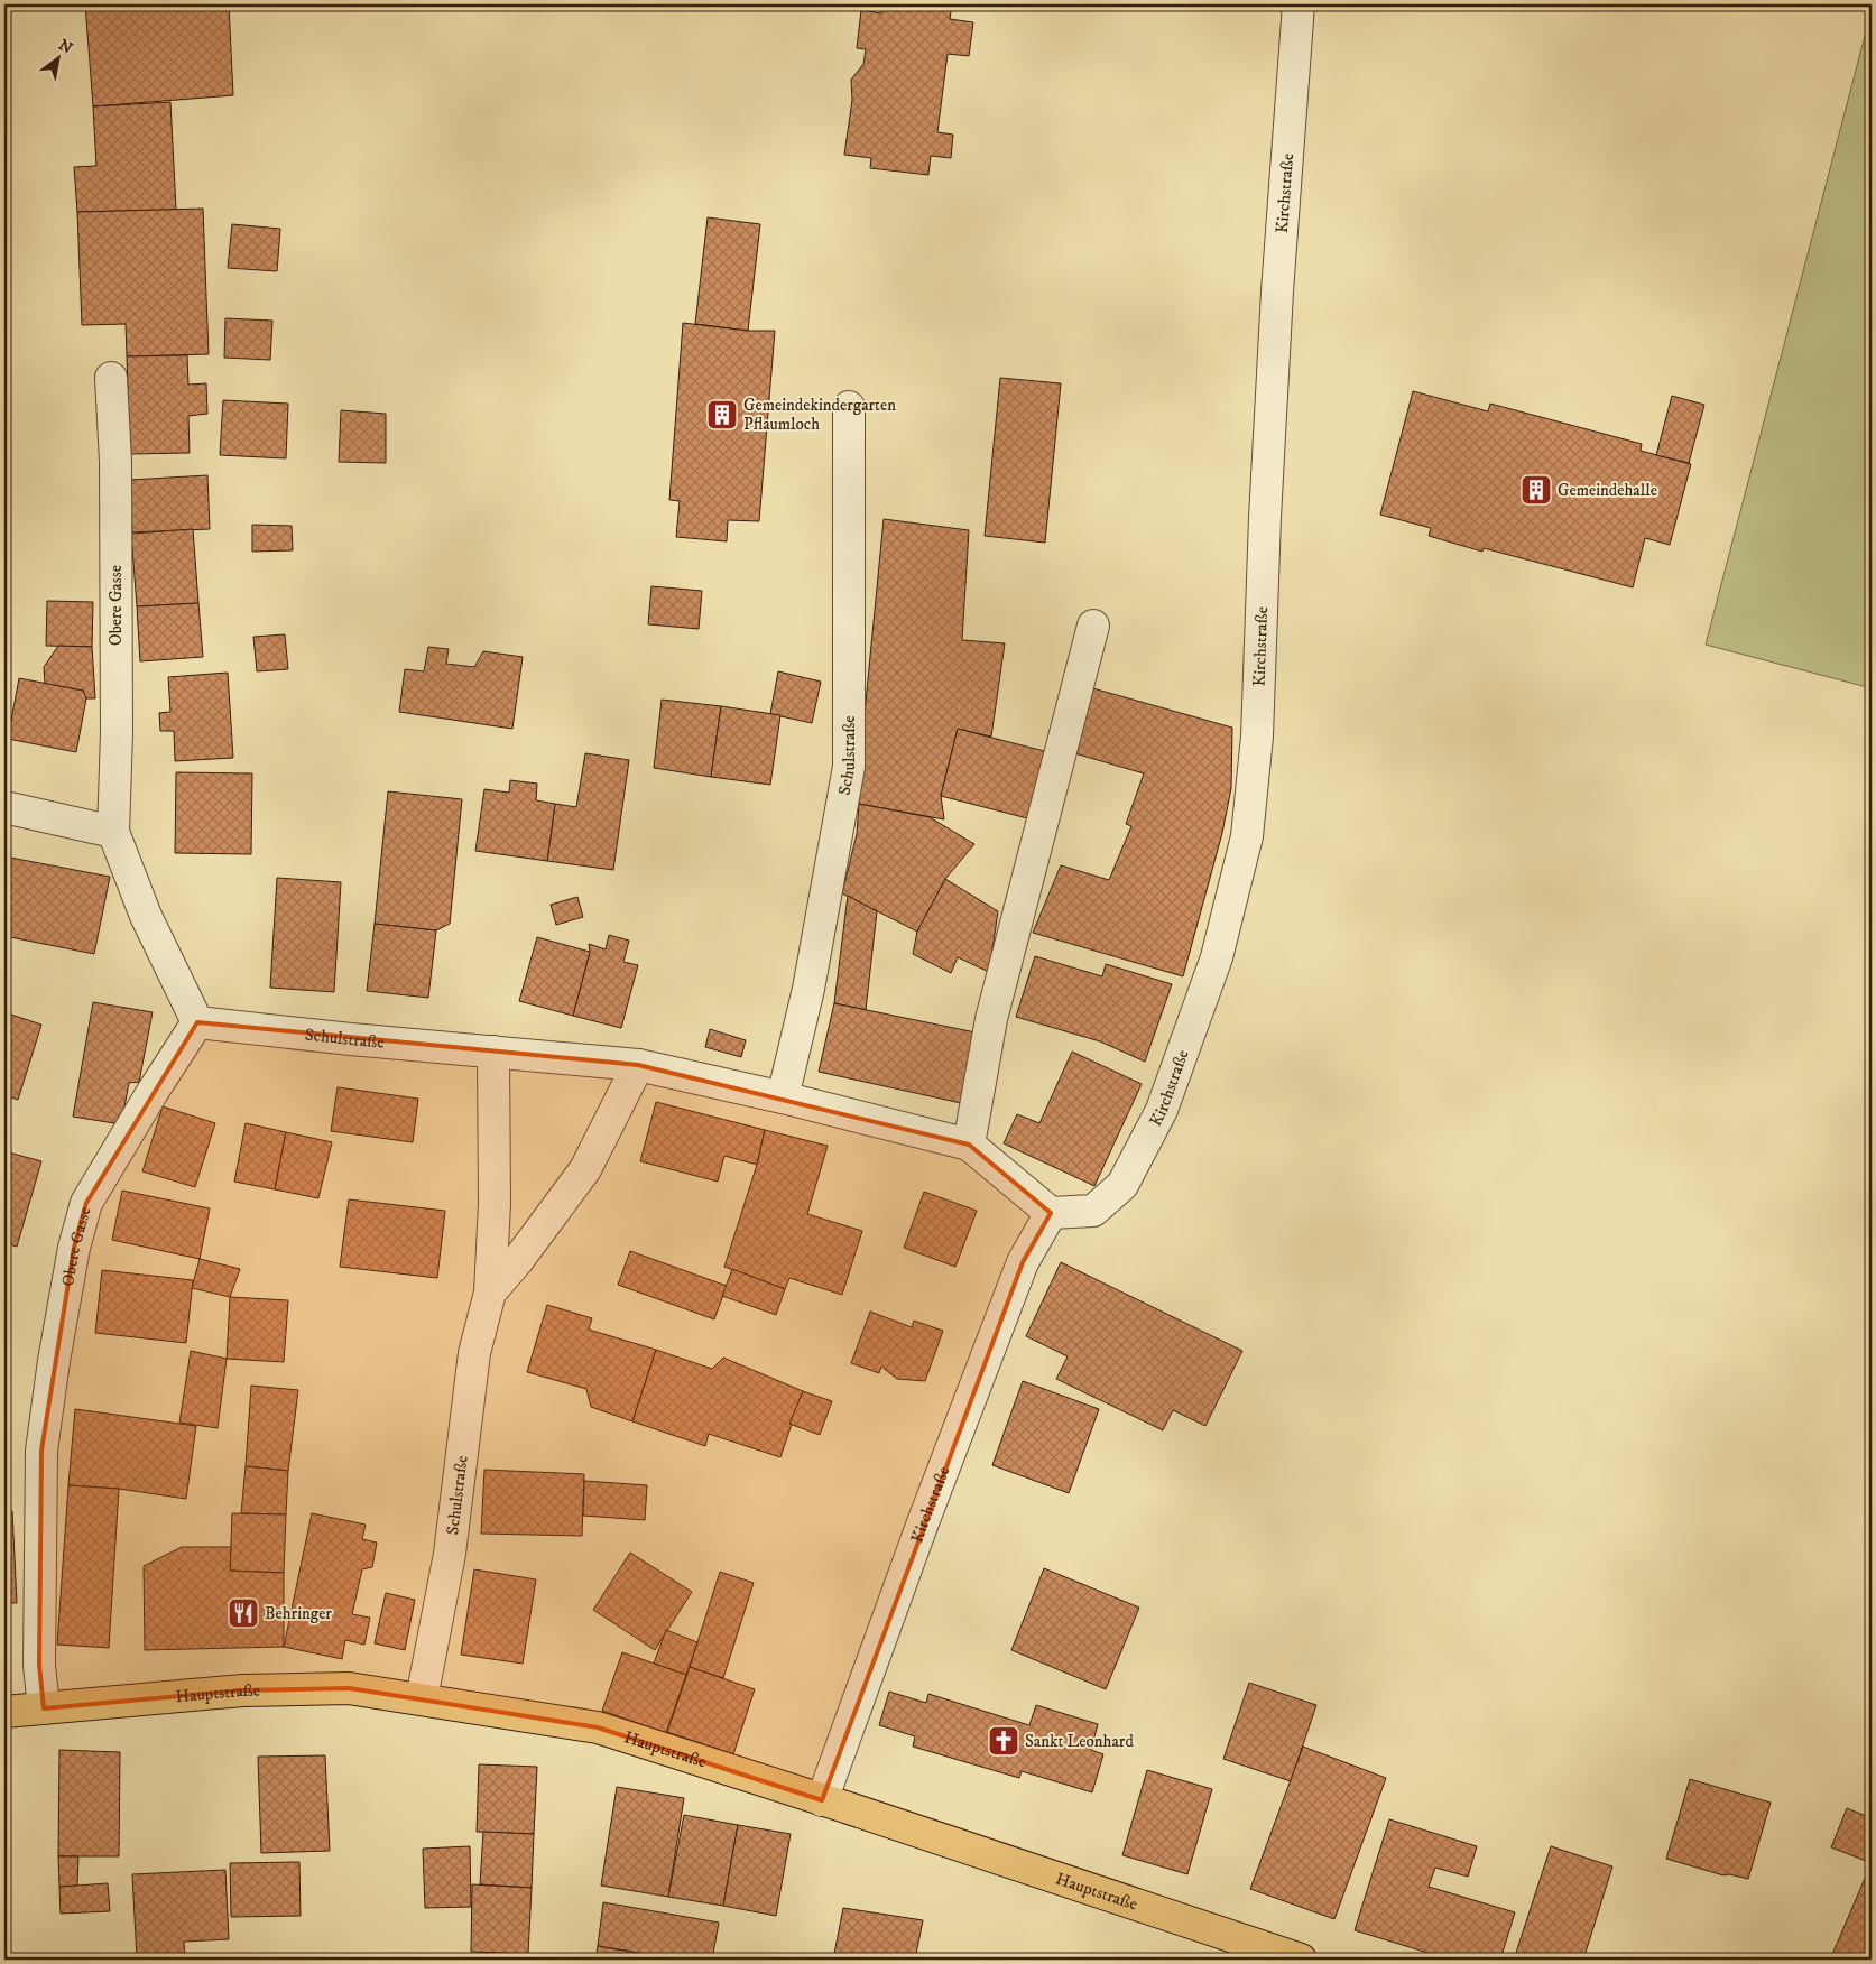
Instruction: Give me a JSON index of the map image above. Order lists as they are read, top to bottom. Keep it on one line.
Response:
{"streets":{"main road":["Hauptstraße"],"street":["Kirchstraße","Obere Gasse","Schulstraße"]},"crossings":[["Kirchstraße","Hauptstraße"],["Obere Gasse","Schulstraße"],["Obere Gasse","Hauptstraße"],["Schulstraße","Hauptstraße"]],"places":{"building":["Gemeindekindergarten Pflaumloch","Gemeindehalle"],"restaurant":["Behringer"],"church":["Sankt Leonhard"]},"north":"top right"}
